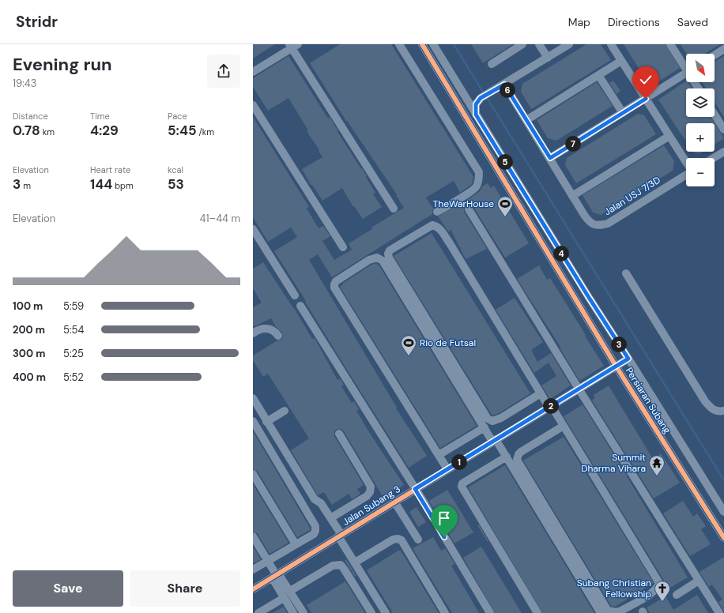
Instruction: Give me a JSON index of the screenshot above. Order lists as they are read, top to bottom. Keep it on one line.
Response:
{"streets":{"street":["Jalan USJ 7/3D","Persiaran Subang","Jalan Subang 3"]},"crossings":[["Persiaran Subang","Jalan Subang 3"]],"places":{"sports":["TheWarHouse","Rio de Futsal"],"temple":["Summit Dharma Vihara"],"church":["Subang Christian Fellowship"]},"north":"bottom right","page":{"header":"Stridr","nav":["Map","Directions","Saved"],"heading":["Evening run","19:43"],"map_buttons":["+","−"],"pins":["6","7","5","4","3","2","1"],"stats":[["Distance","0.78 km"],["Time","4:29"],["Pace","5:45 /km"],["Elevation","3 m"],["Heart rate","144 bpm"],["kcal","53"]],"chart":["Elevation","41–44 m"],"list":[{"name":"100 m","note":"5:59"},{"name":"200 m","note":"5:54"},{"name":"300 m","note":"5:25"},{"name":"400 m","note":"5:52"}],"buttons":["Save","Share"]}}
